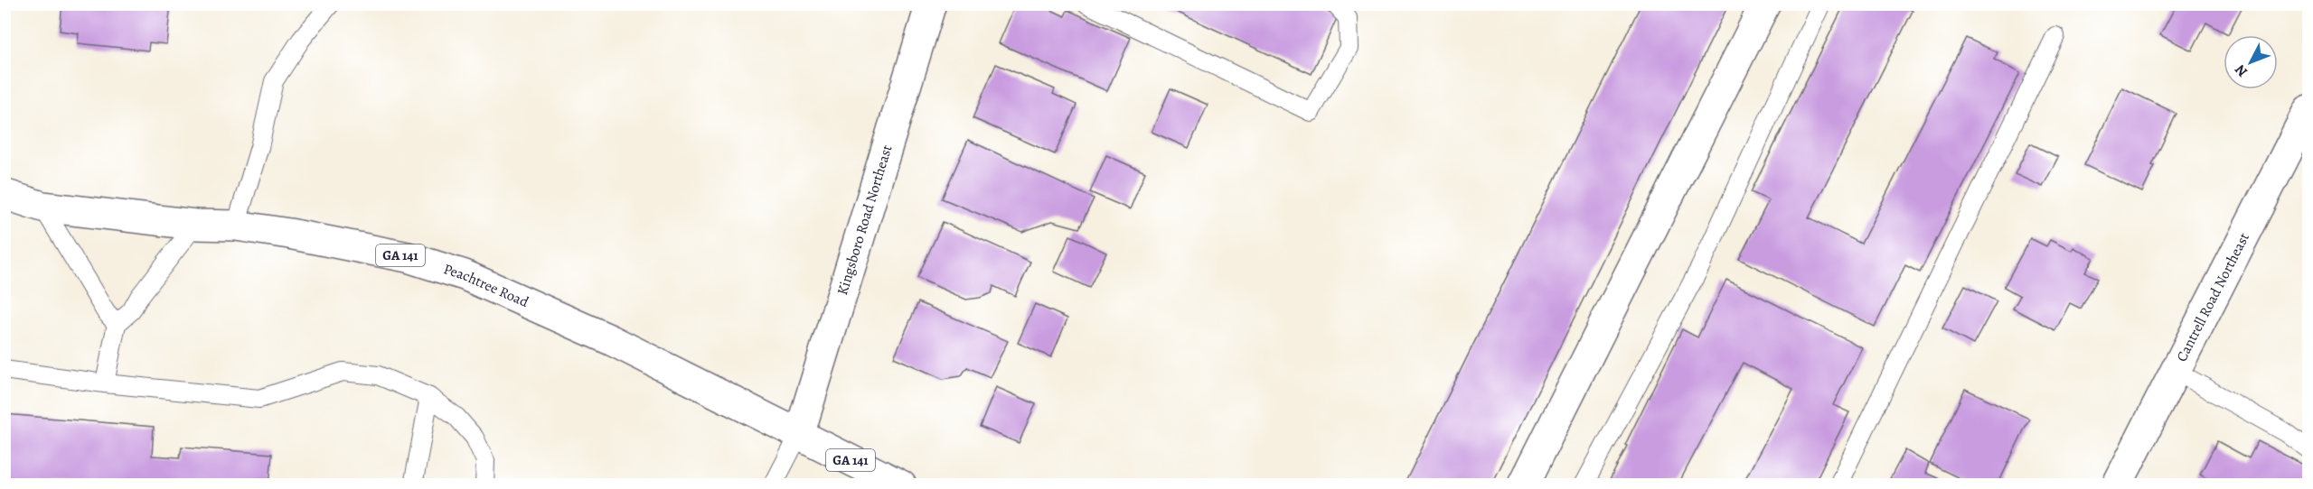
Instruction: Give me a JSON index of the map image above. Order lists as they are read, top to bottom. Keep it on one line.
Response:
{"streets":{"main road":["Kingsboro Road Northeast","GA 141","Peachtree Road","Cantrell Road Northeast"]},"crossings":[["Kingsboro Road Northeast","Peachtree Road"]],"north":"bottom left"}
